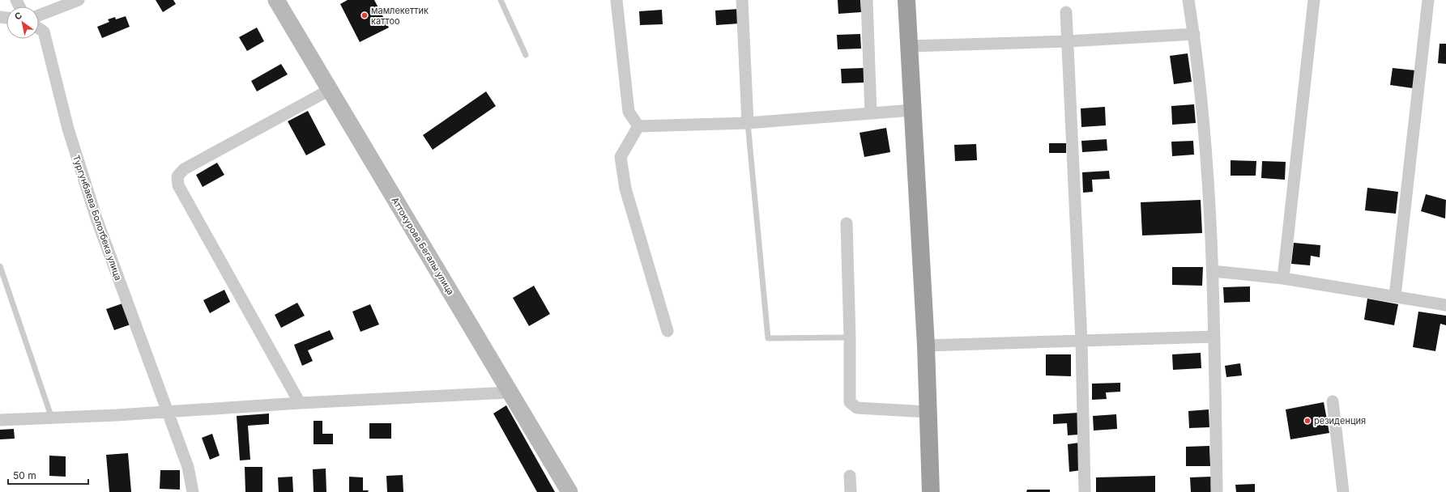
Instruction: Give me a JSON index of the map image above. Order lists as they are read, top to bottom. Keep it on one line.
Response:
{"streets":{"main road":["Аттокурова Бегалы улица"],"street":["Тургунбаева Болотбека улица"]},"places":["мамлекеттик каттоо","резиденция"],"scale_bar":"50 m","north":"top left"}
